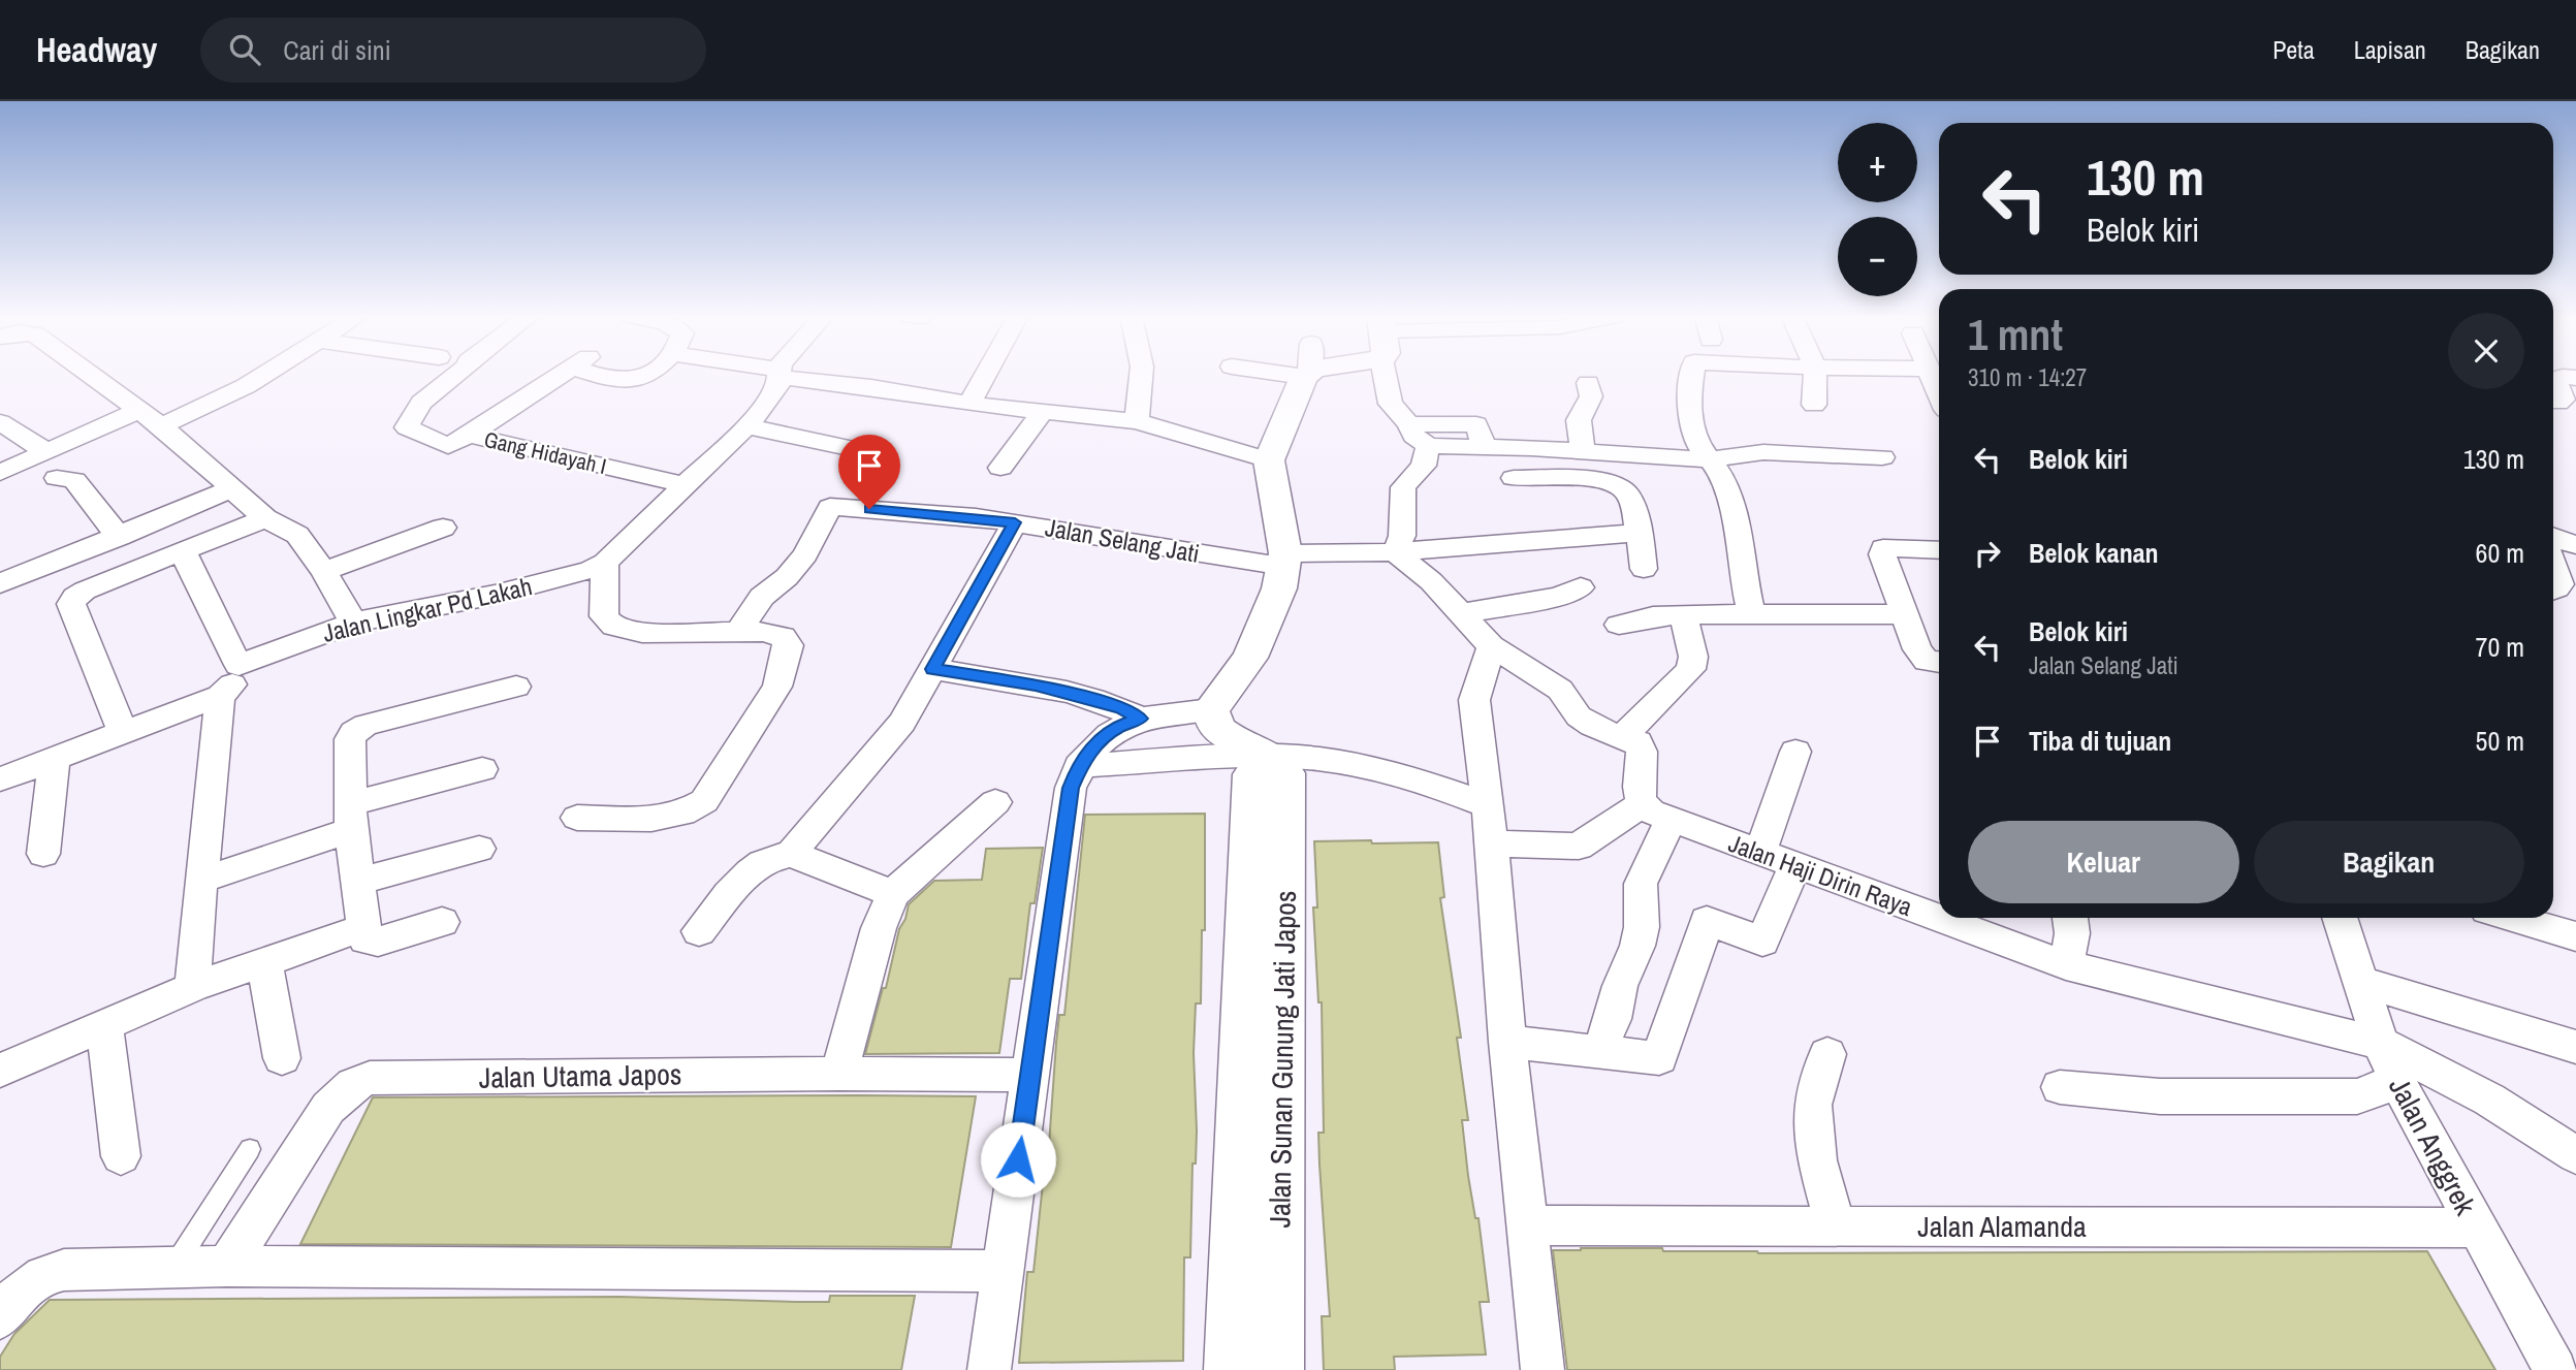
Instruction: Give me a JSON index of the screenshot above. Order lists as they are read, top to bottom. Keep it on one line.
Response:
{"streets":{"street":["Gang Hidayah I","Jalan Selang Jati","Jalan Lingkar Pd Lakah","Jalan Haji Dirin Raya","Jalan Sunan Gunung Jati Japos","Jalan Utama Japos","Jalan Anggrek","Jalan Alamanda"]},"crossings":[["Gang Hidayah I","Jalan Lingkar Pd Lakah"],["Jalan Haji Dirin Raya","Jalan Anggrek"],["Jalan Anggrek","Jalan Alamanda"]],"page":{"header":"Headway","search":"Cari di sini","nav":["Peta","Lapisan","Bagikan"],"map_buttons":["+","−"],"turn":["130 m","Belok kiri"],"heading":["1 mnt","310 m · 14:27"],"list":[{"name":"Belok kiri","value":"130 m"},{"name":"Belok kanan","value":"60 m"},{"name":"Belok kiri","note":"Jalan Selang Jati","value":"70 m"},{"name":"Tiba di tujuan","value":"50 m"}],"buttons":["Keluar","Bagikan"]}}
